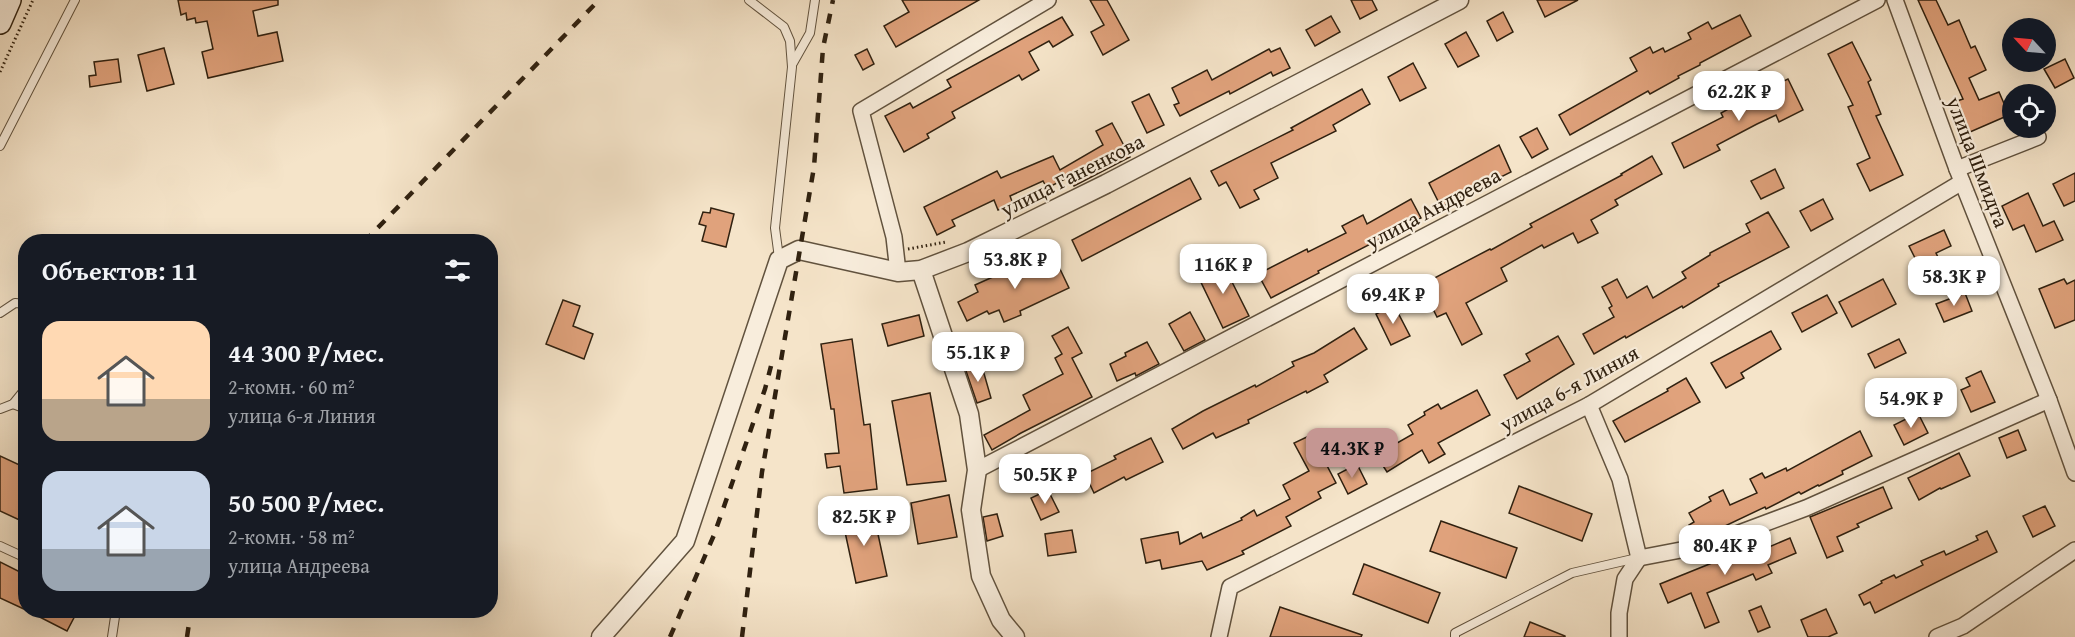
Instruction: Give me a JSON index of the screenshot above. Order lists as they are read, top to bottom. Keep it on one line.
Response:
{"streets":{"street":["улица Шмидта","улица Ганенкова","улица Андреева","улица 6-я Линия"]},"crossings":[["улица Шмидта","улица 6-я Линия"]],"north":"top left","page":{"price":["62.2K ₽","53.8K ₽","116K ₽","58.3K ₽","69.4K ₽","55.1K ₽","54.9K ₽","44.3K ₽","50.5K ₽","82.5K ₽","80.4K ₽"],"heading":"Объектов: 11","list":[{"name":"44 300 ₽/мес.","note":"2-комн. · 60 m² · улица 6-я Линия"},{"name":"50 500 ₽/мес.","note":"2-комн. · 58 m² · улица Андреева"}]}}
